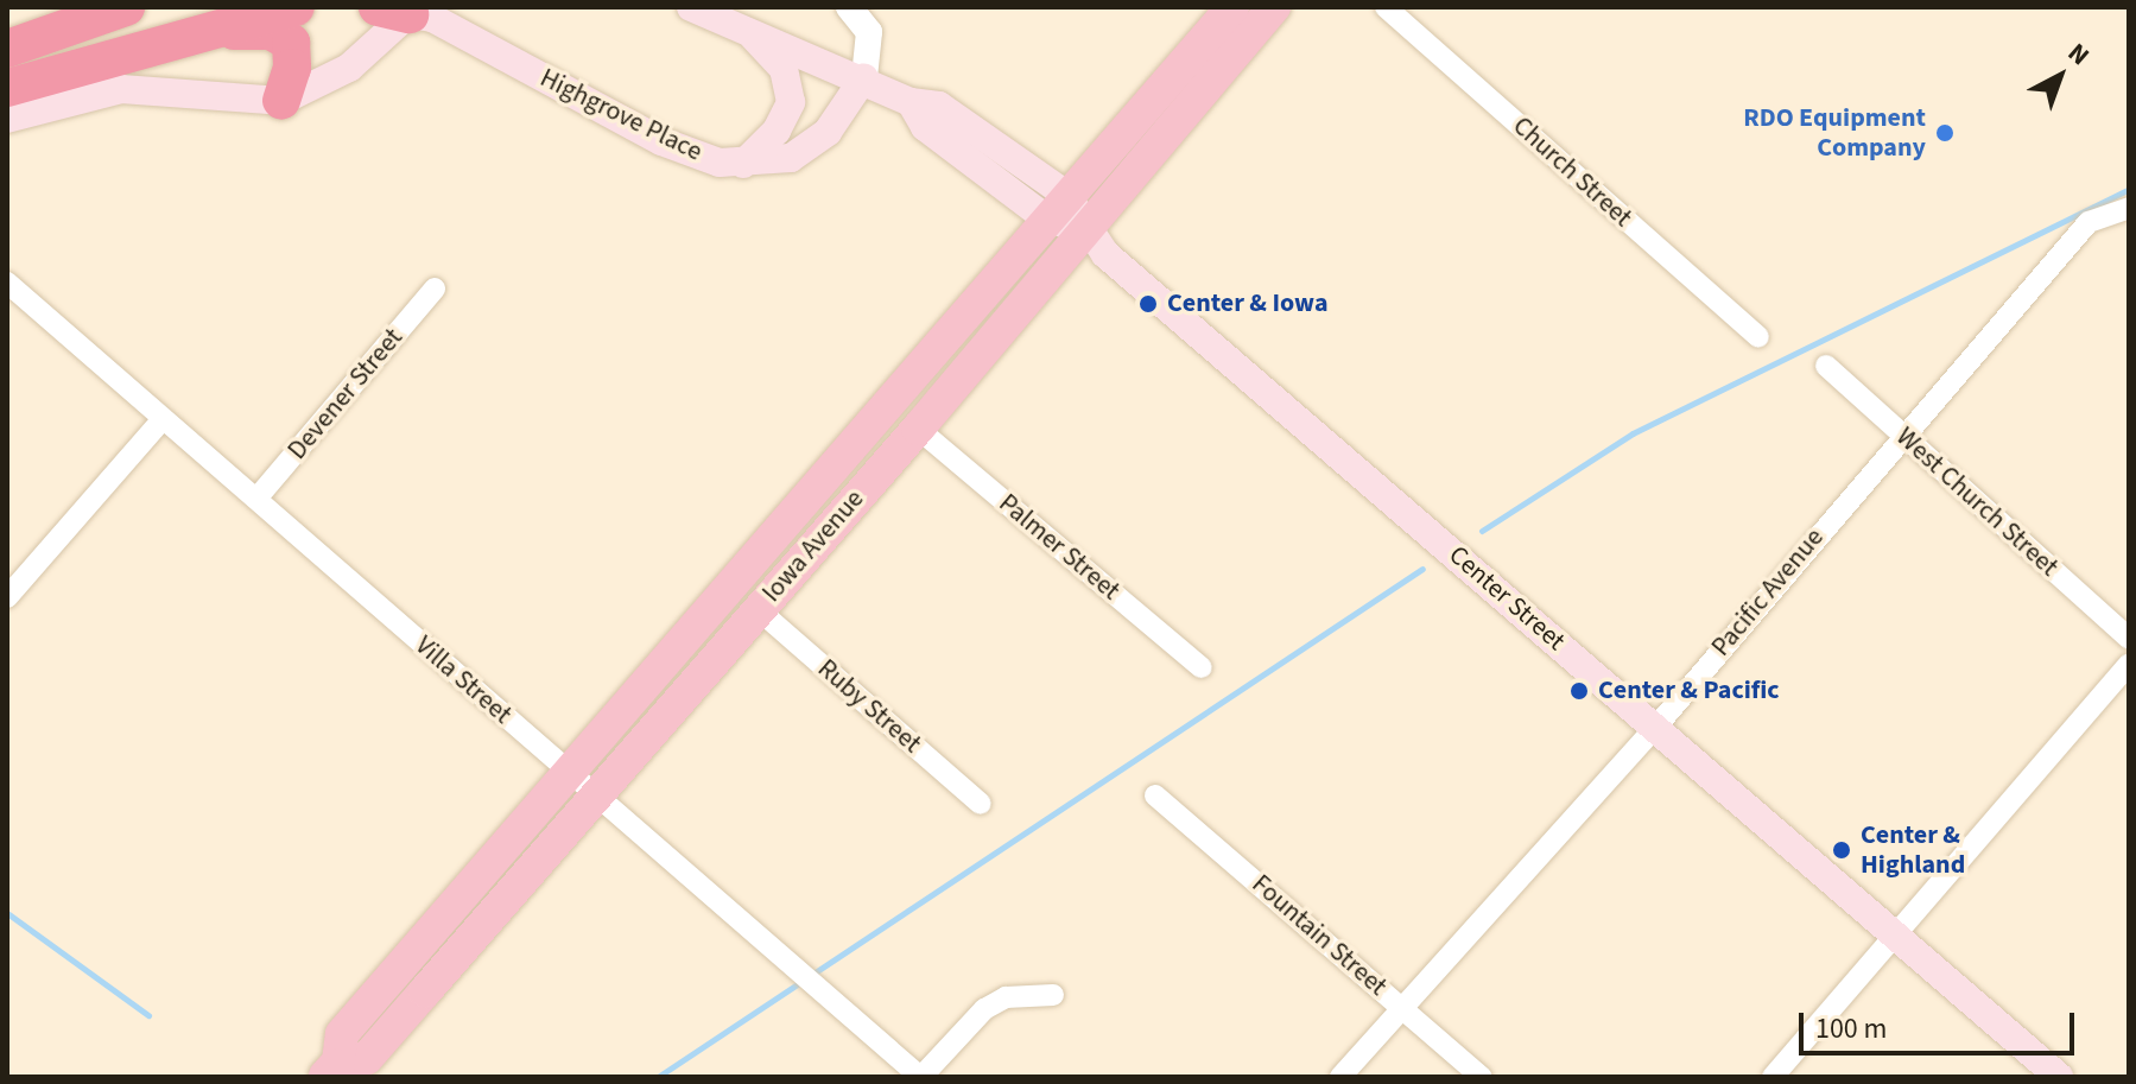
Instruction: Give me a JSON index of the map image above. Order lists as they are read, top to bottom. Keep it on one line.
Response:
{"streets":{"main road":["Highgrove Place","Iowa Avenue","Center Street"],"street":["Church Street","Devener Street","West Church Street","Palmer Street","Pacific Avenue","Villa Street","Ruby Street","Fountain Street"]},"crossings":[["Highgrove Place","Center Street"],["Devener Street","Villa Street"],["West Church Street","Pacific Avenue"],["Iowa Avenue","Palmer Street"],["Iowa Avenue","Center Street"],["Iowa Avenue","Villa Street"],["Iowa Avenue","Ruby Street"],["Pacific Avenue","Center Street"],["Pacific Avenue","Fountain Street"]],"places":["RDO Equipment Company","Center & Iowa","Center & Pacific","Center & Highland"],"scale_bar":"100 m","north":"top right"}
